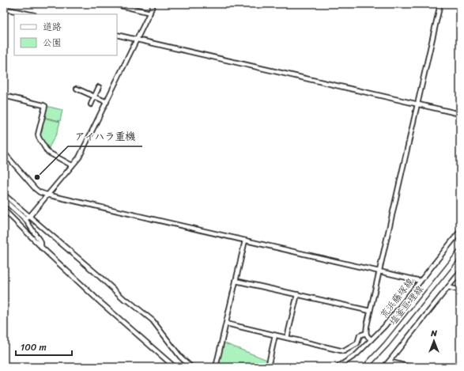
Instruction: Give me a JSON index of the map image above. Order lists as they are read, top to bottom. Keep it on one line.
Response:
{"streets":{"main road":["塩釜亘理線"],"street":["荒浜藤塚線"]},"places":["アイハラ重機"],"legend":["道路","公園"],"scale_bar":"100 m","north":"top"}
